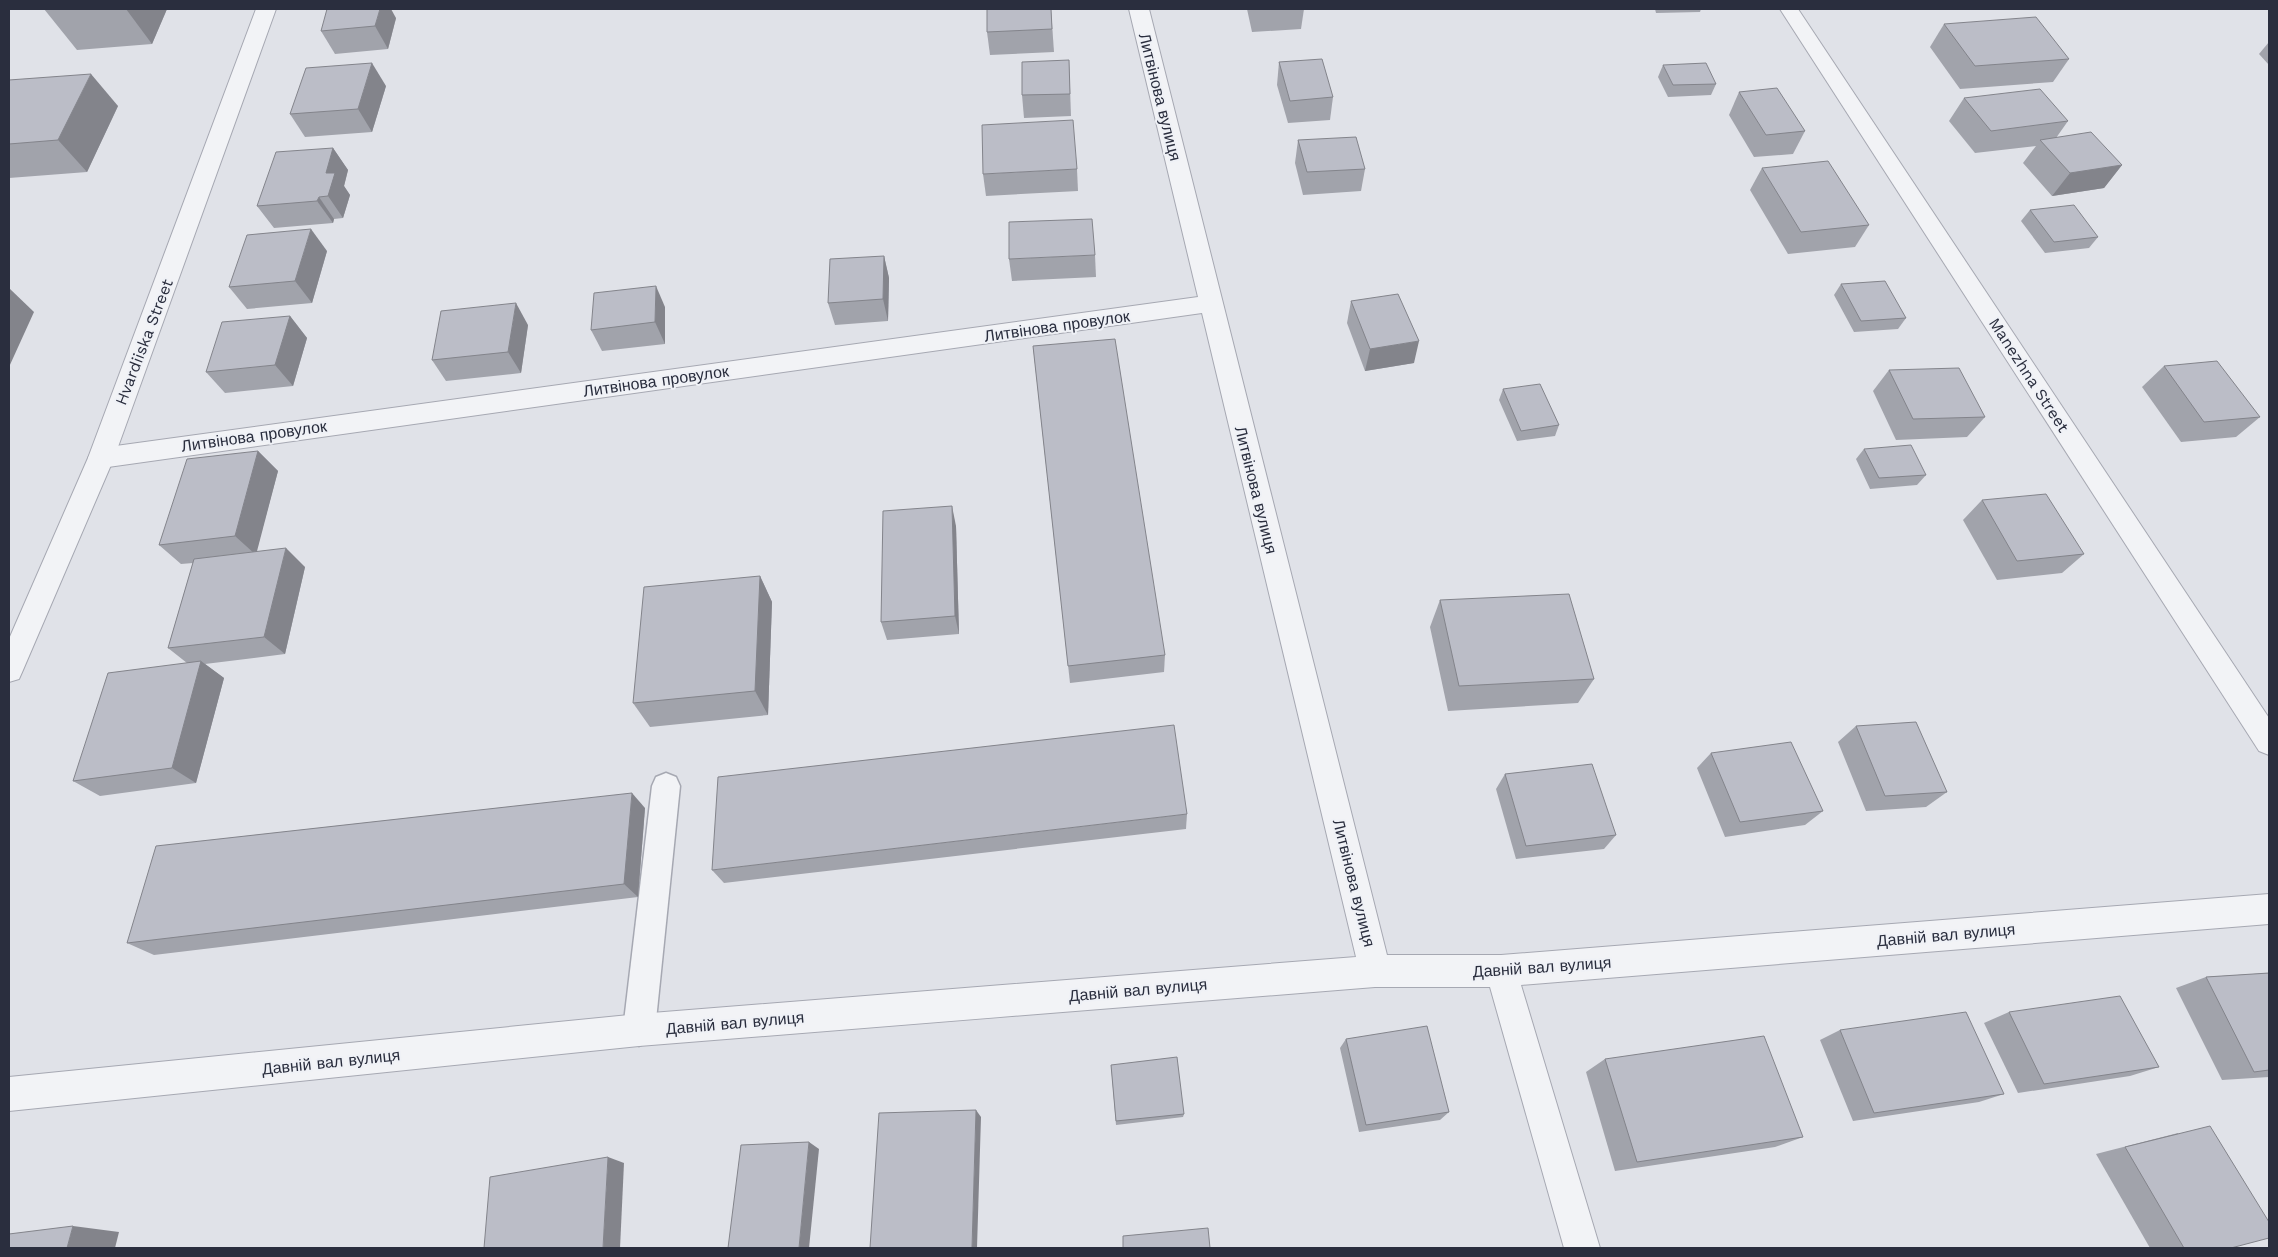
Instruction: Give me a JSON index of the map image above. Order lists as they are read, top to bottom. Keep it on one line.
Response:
{"streets":{"street":["Литвінова вулиця","Литвінова провулок","Hvardiiska Street","Manezhna Street","Давній вал вулиця"]},"crossings":[["Литвінова вулиця","Литвінова провулок"],["Литвінова вулиця","Давній вал вулиця"],["Литвінова провулок","Hvardiiska Street"]]}
